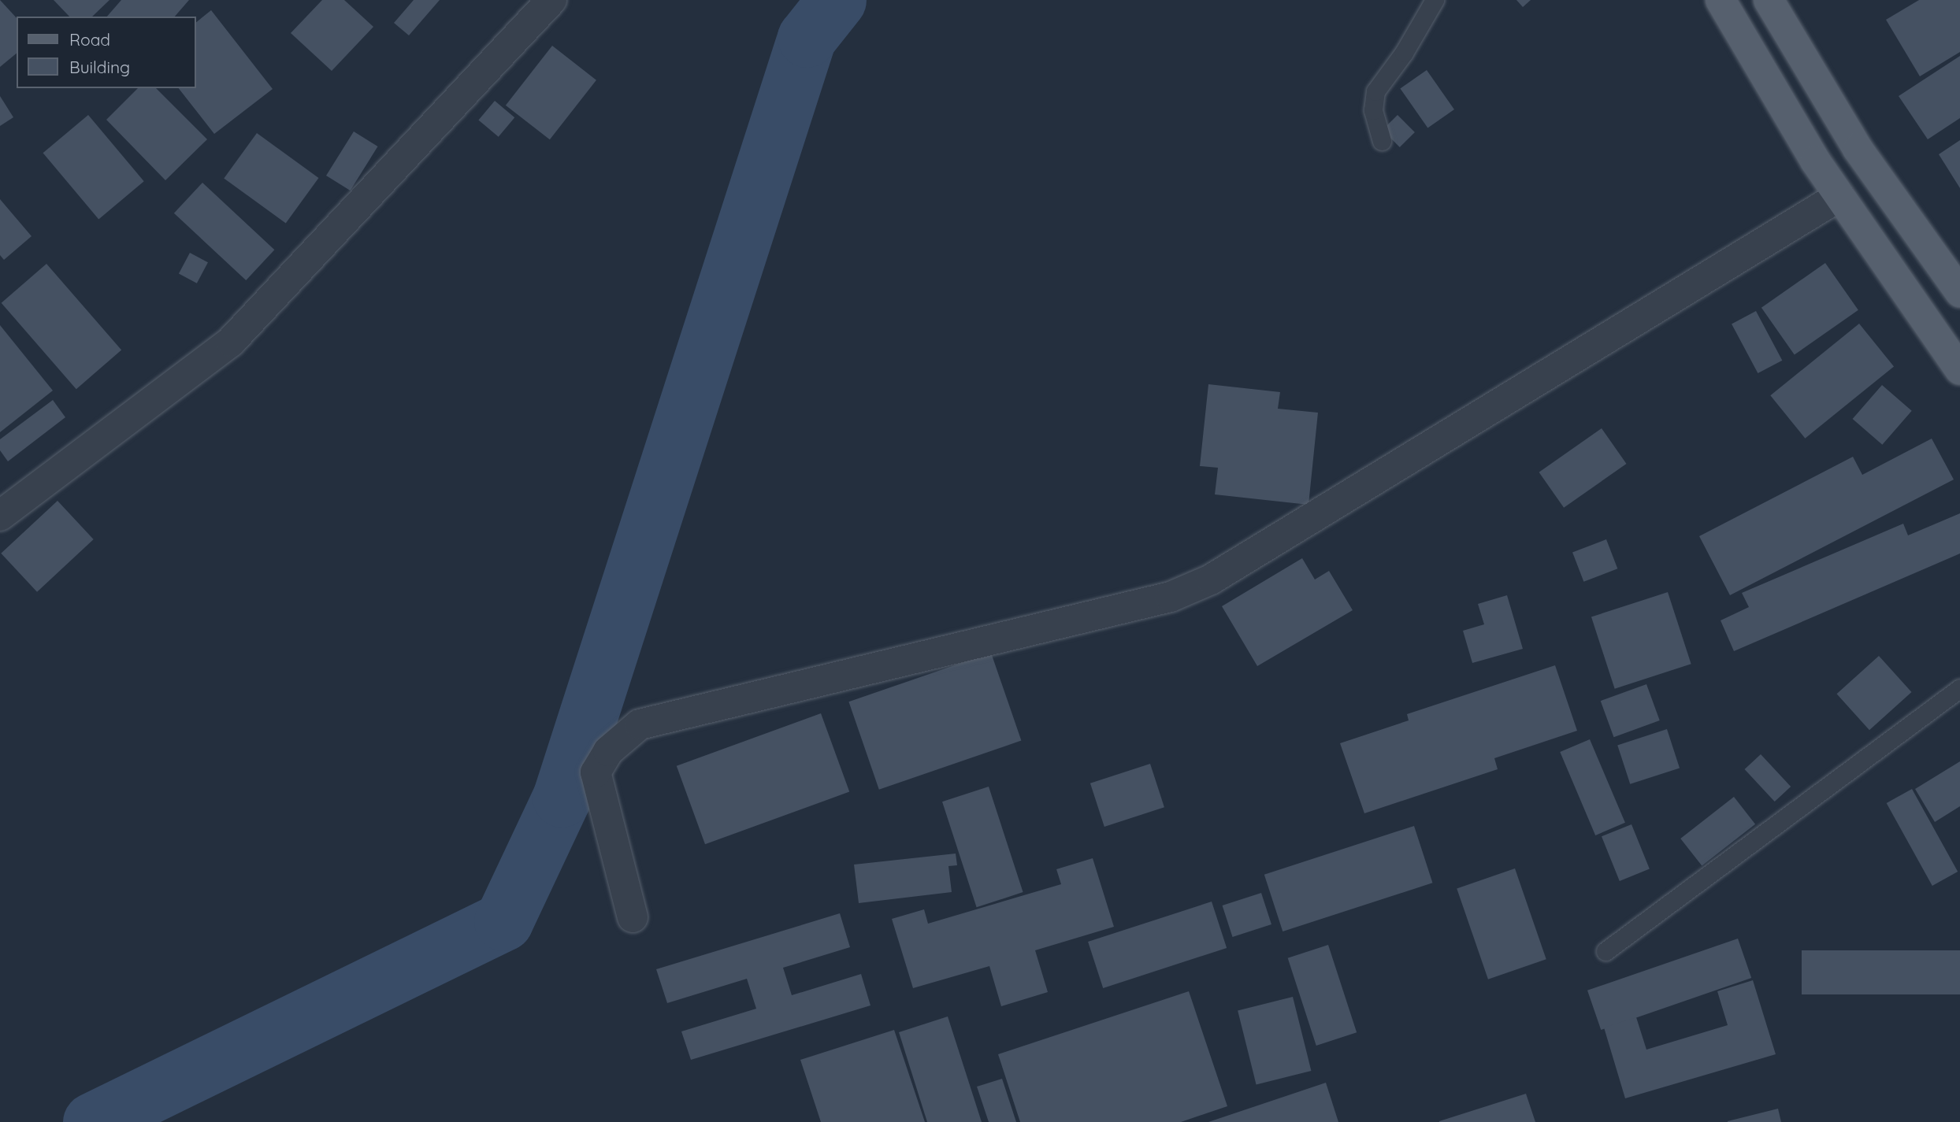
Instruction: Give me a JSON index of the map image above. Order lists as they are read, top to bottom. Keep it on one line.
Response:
{"legend":["Road","Building"]}
